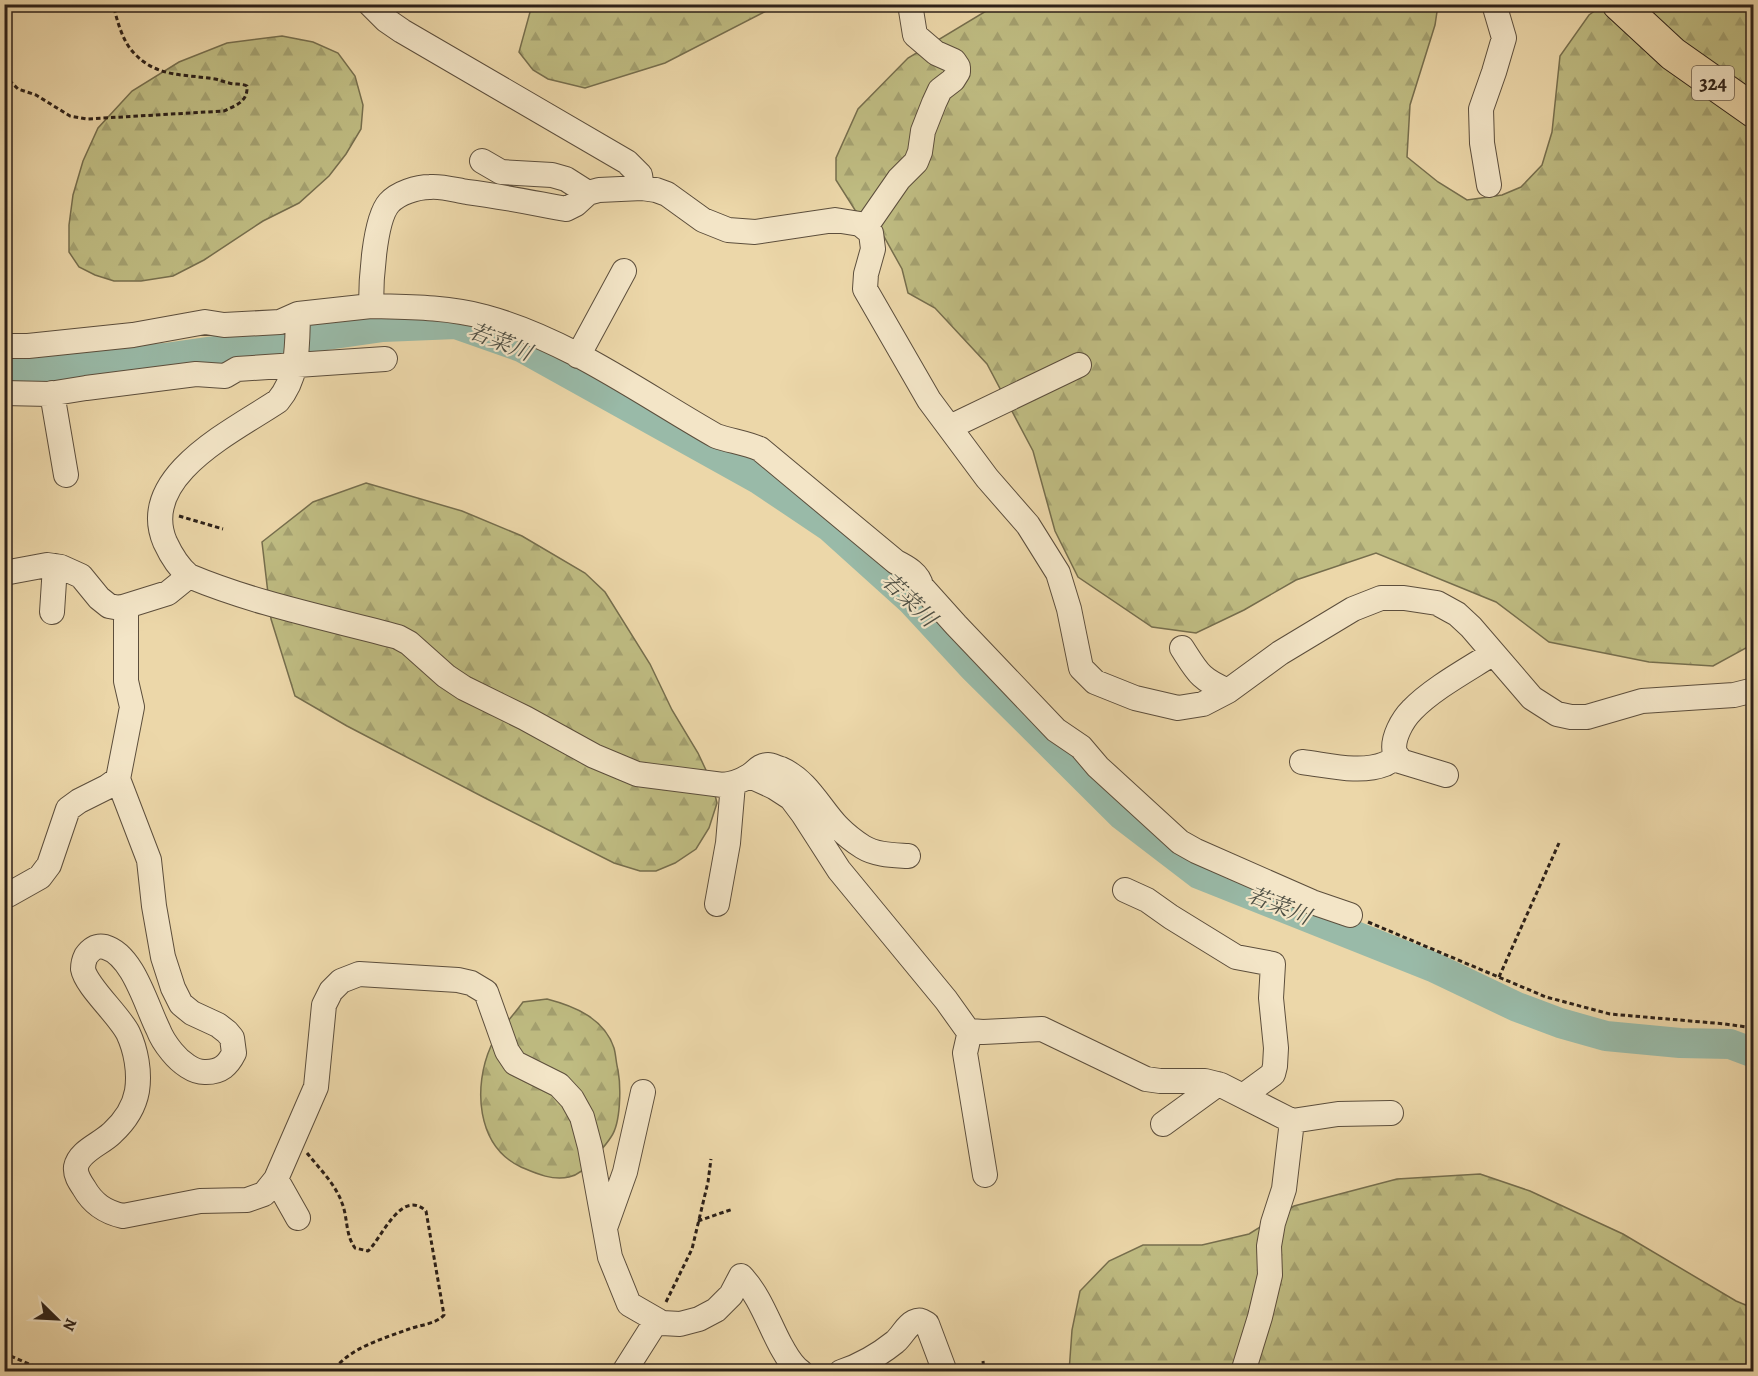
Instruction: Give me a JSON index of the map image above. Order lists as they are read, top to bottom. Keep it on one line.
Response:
{"streets":{"highway":["324"]},"water":["若菜川"],"north":"bottom right"}
